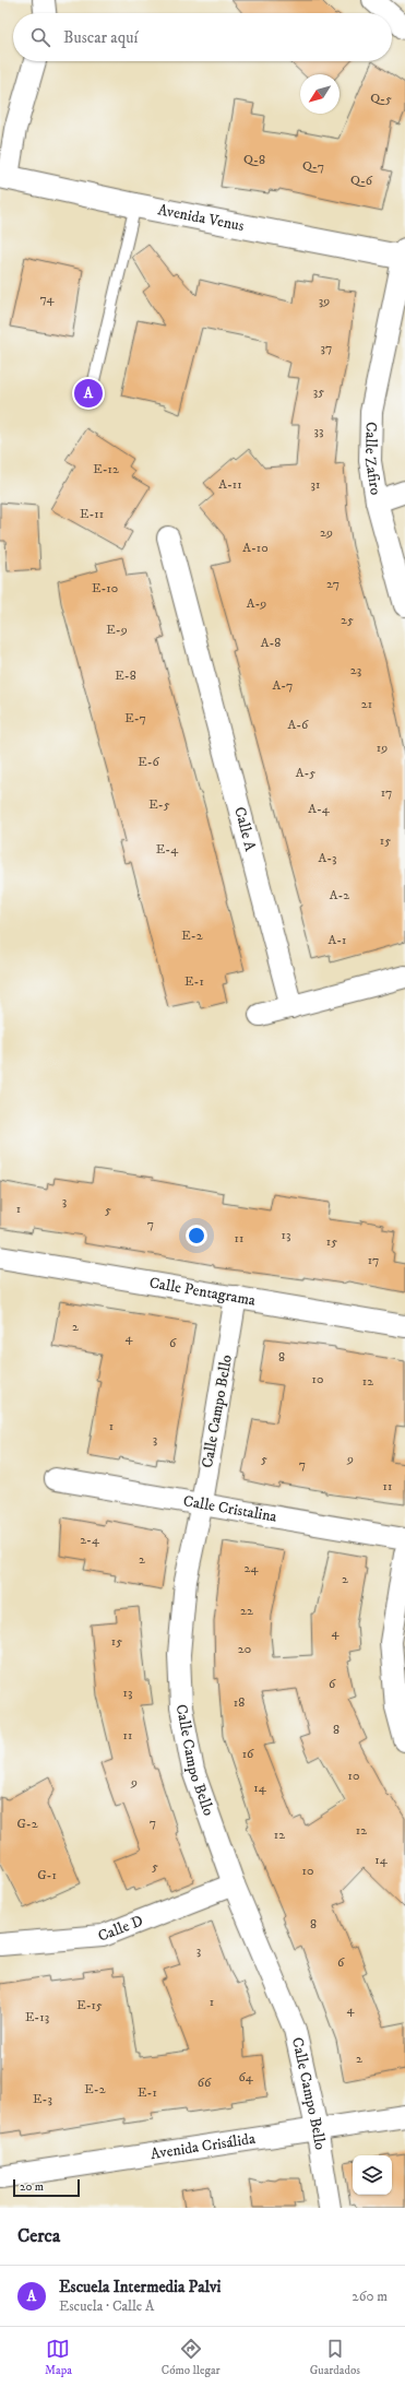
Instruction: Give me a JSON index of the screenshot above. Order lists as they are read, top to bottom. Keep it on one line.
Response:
{"streets":{"street":["Avenida Venus","Calle Zafiro","Calle A","Calle Pentagrama","Calle Campo Bello","Calle Cristalina","Calle D","Avenida Crisálida"]},"crossings":[["Avenida Venus","Calle Zafiro"],["Calle Pentagrama","Calle Campo Bello"],["Calle Campo Bello","Calle Cristalina"],["Calle Campo Bello","Calle D"],["Calle Campo Bello","Avenida Crisálida"]],"house_numbers":["Q-5","Q-8","Q-7","Q-6","74","39","37","35","33","E-12","A-11","31","E-11","29","A-10","27","E-10","A-9","25","E-9","A-8","23","E-8","A-7","21","E-7","A-6","19","E-6","A-5","17","E-5","A-4","15","E-4","A-3","A-2","E-2","A-1","E-1","3","1","5","7","13","11","15","17","2","4","6","8","10","12","1","3","5","9","7","11","2-4","2","24","2","22","4","15","20","6","13","18","8","11","16","10","9","14","7","G-2","12","12","14","5","10","G-1","8","3","6","1","E-15","4","E-13","2","64","66","E-2","E-1","E-3"],"scale_bar":"20 m","north":"bottom left","page":{"search":"Buscar aquí","pins":"A","scale":"20 m","heading":"Cerca","list":[{"mark":"A","name":"Escuela Intermedia Palvi","note":"Escuela · Calle A","value":"260 m"}],"nav":["Mapa","Cómo llegar","Guardados"]}}
